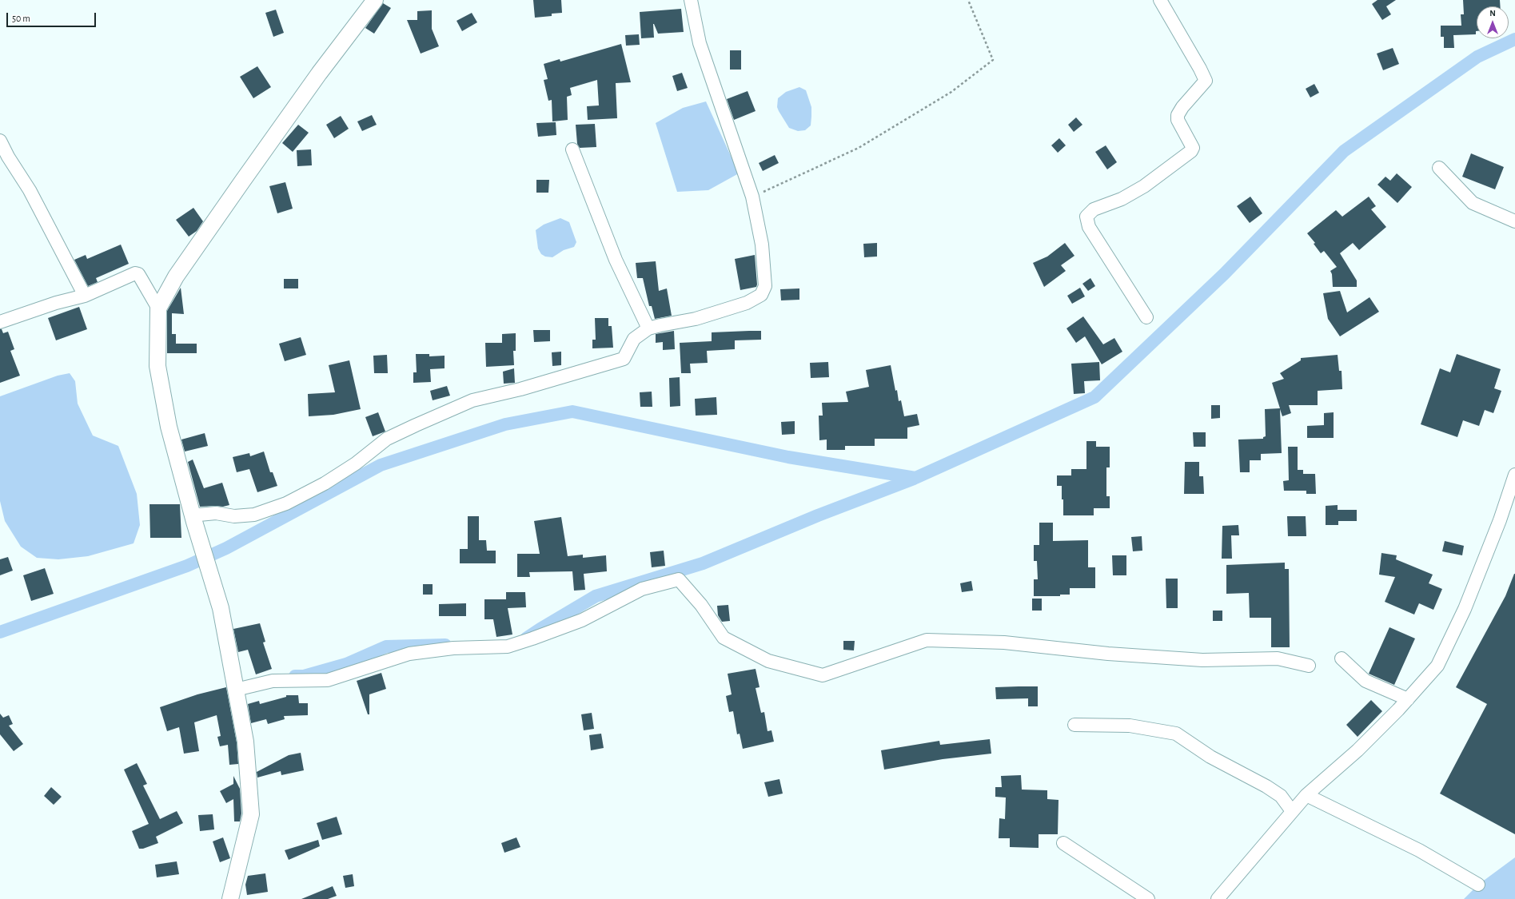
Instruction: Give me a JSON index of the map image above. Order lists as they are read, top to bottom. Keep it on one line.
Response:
{"scale_bar":"50 m","north":"top"}
